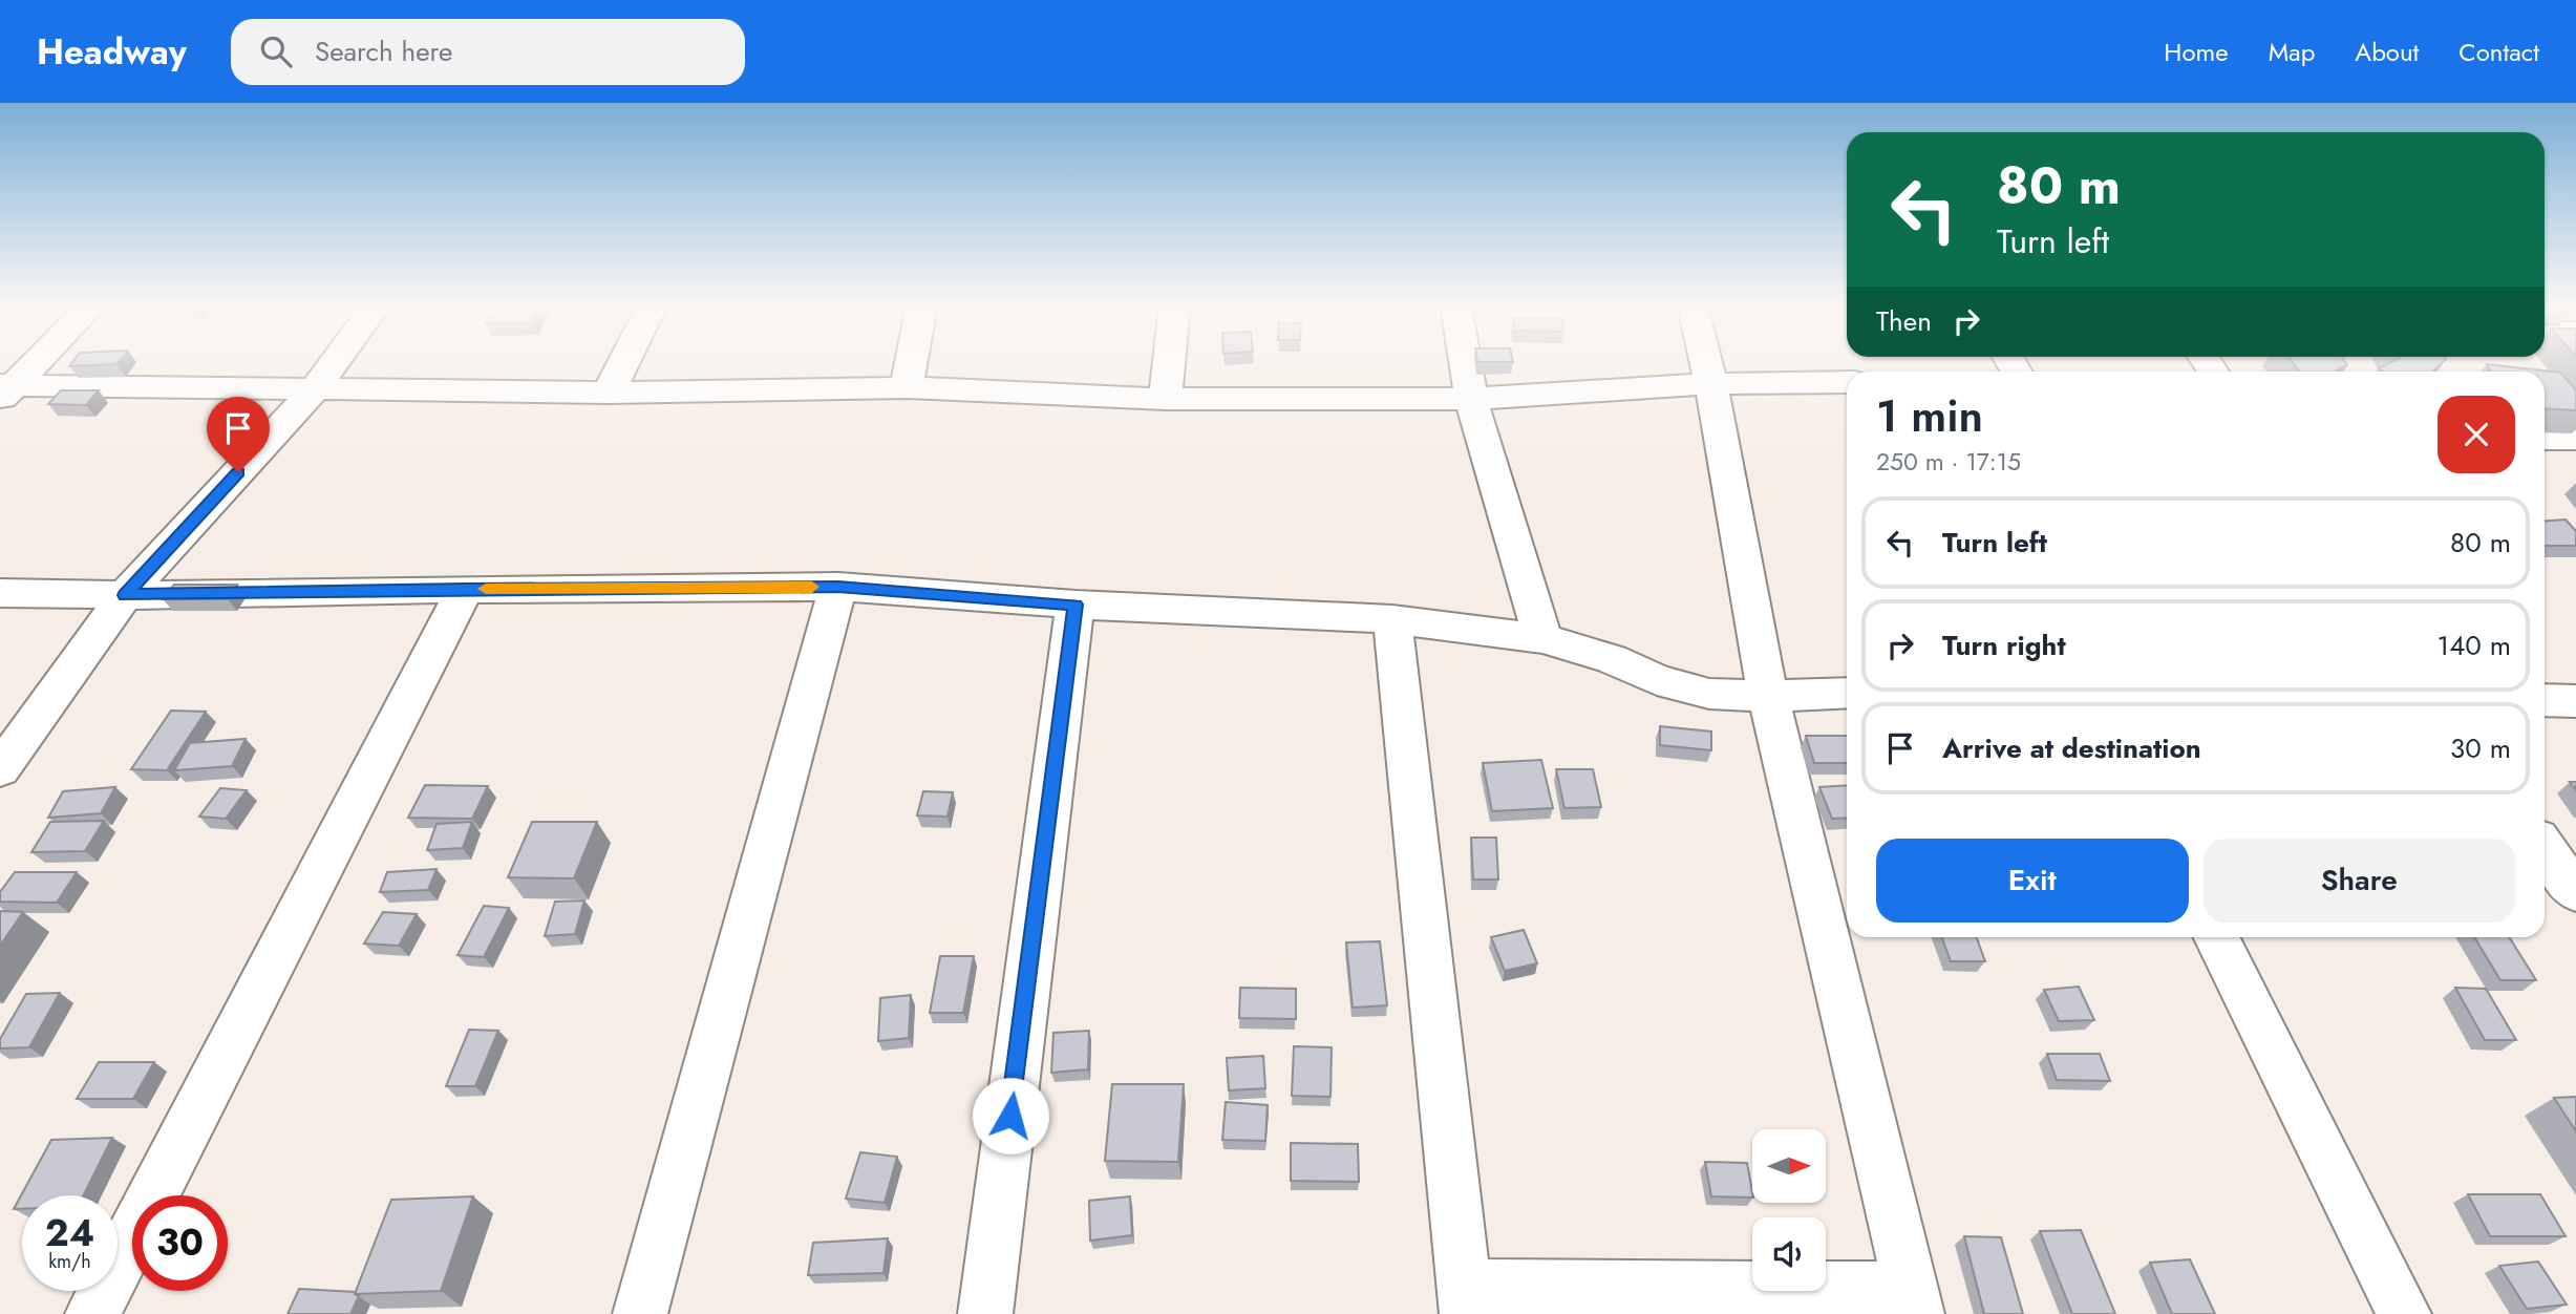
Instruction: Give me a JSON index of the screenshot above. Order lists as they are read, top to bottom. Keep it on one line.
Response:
{"north":"right","page":{"header":"Headway","search":"Search here","nav":["Home","Map","About","Contact"],"turn":["80 m","Turn left"],"then":"Then","heading":["1 min","250 m · 17:15"],"list":[{"name":"Turn left","value":"80 m"},{"name":"Turn right","value":"140 m"},{"name":"Arrive at destination","value":"30 m"}],"buttons":["Exit","Share"],"speed":"24 km/h","limit":"30"}}
